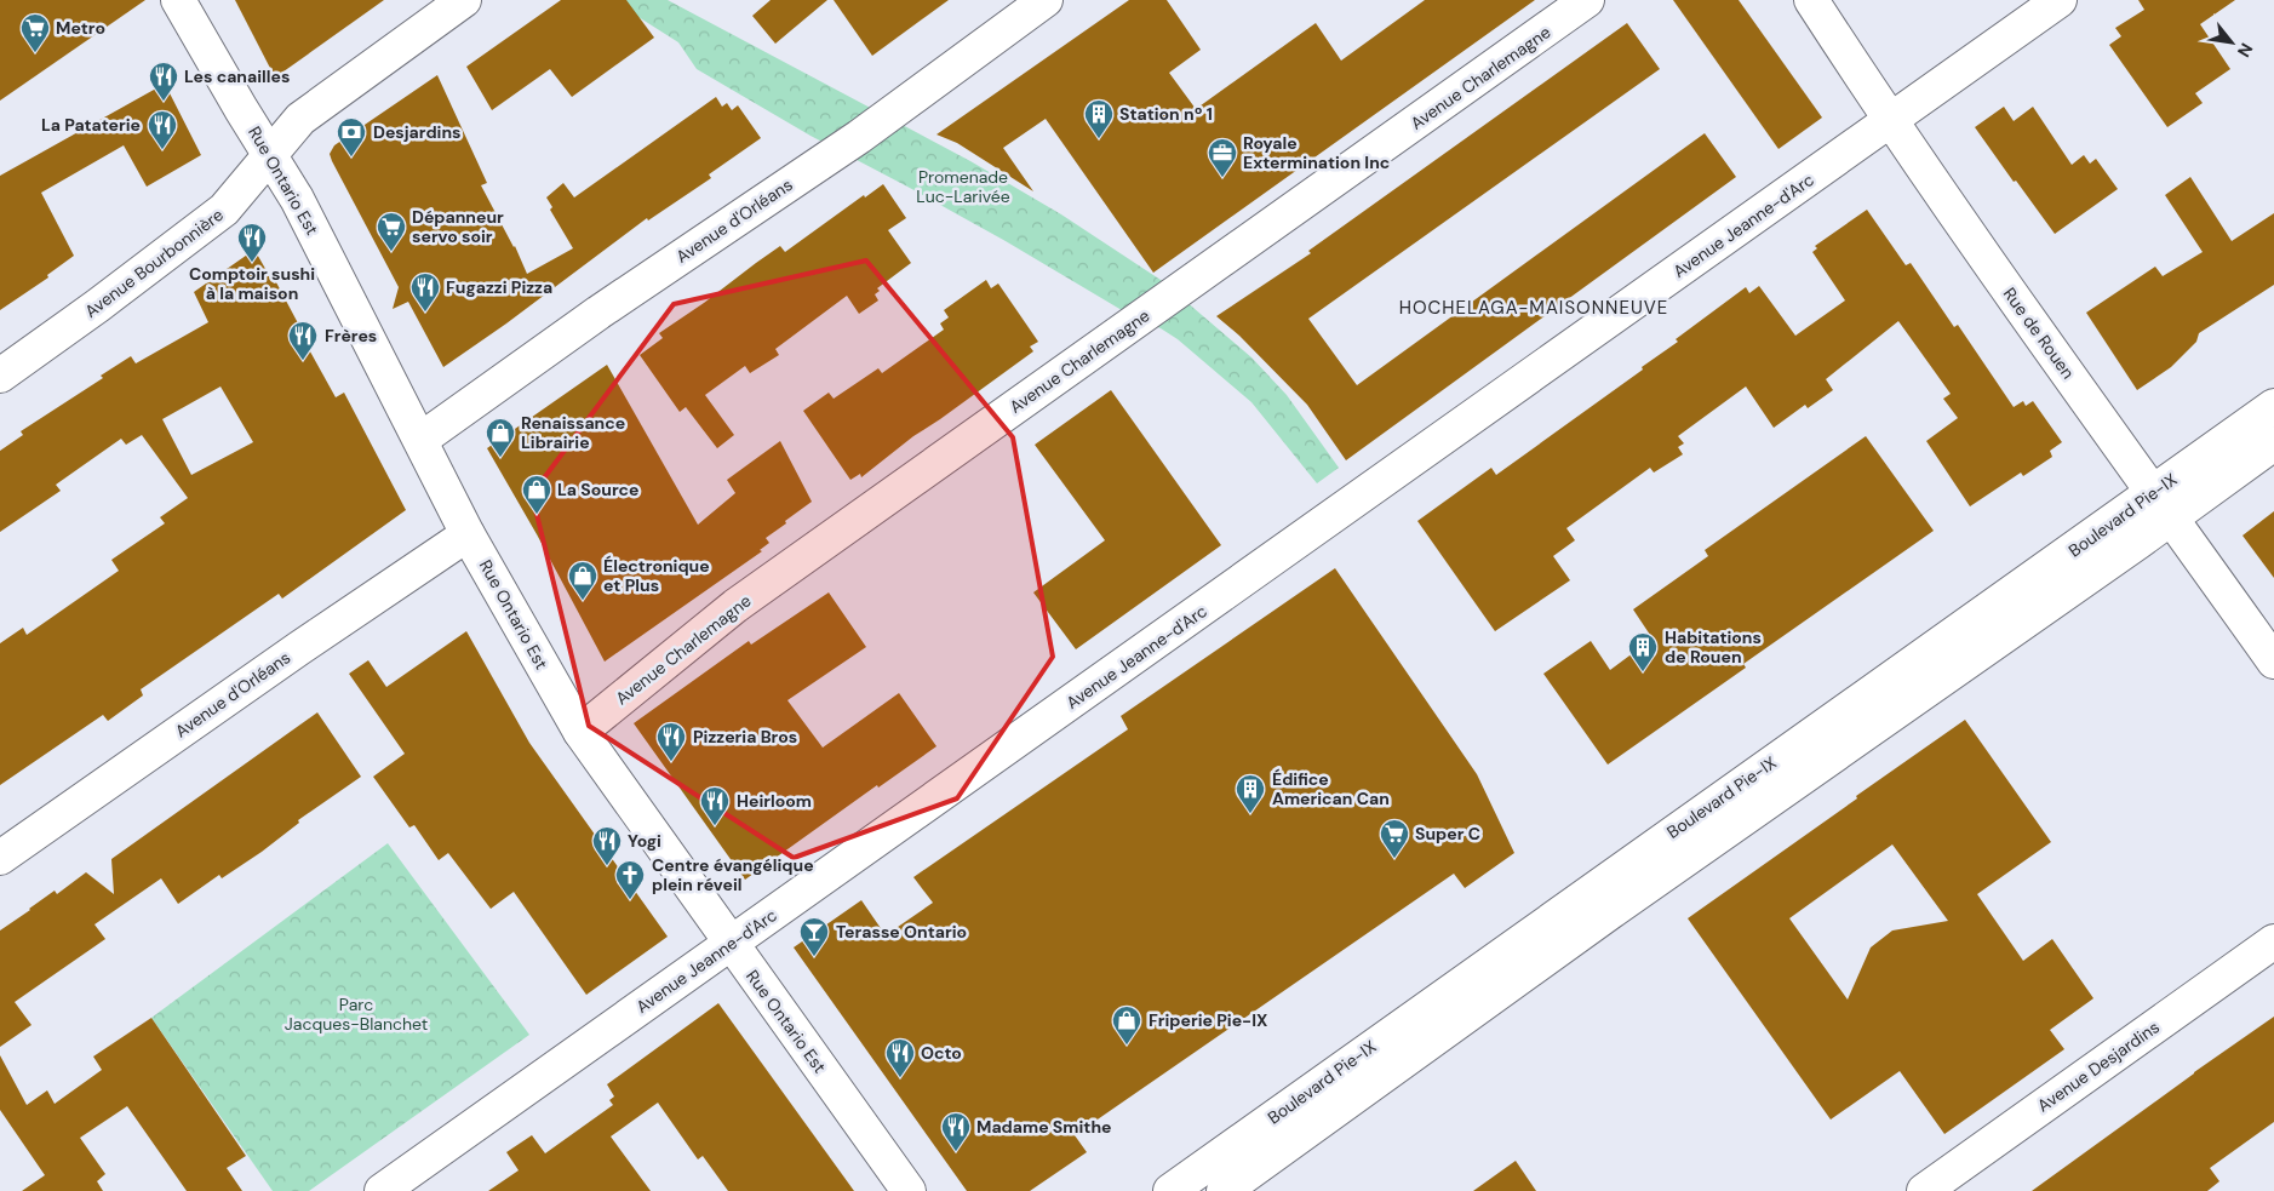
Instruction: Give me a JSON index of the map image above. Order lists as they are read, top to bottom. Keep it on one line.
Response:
{"streets":{"street":["Avenue Charlemagne","Rue Ontario Est","Avenue d'Orléans","Avenue Jeanne-d'Arc","Avenue Bourbonnière","Rue de Rouen","Boulevard Pie-IX","Avenue Desjardins"]},"crossings":[["Avenue Charlemagne","Rue Ontario Est"],["Rue Ontario Est","Avenue d'Orléans"],["Rue Ontario Est","Avenue Jeanne-d'Arc"],["Rue Ontario Est","Avenue Bourbonnière"],["Avenue Jeanne-d'Arc","Rue de Rouen"],["Rue de Rouen","Boulevard Pie-IX"]],"districts":["HOCHELAGA-MAISONNEUVE"],"parks":["Promenade Luc-Larivée","Parc Jacques-Blanchet"],"places":{"supermarket":["Metro","Dépanneur servo soir","Super C"],"restaurant":["Les canailles","La Pataterie","Comptoir sushi à la maison","Fugazzi Pizza","Frères","Pizzeria Bros","Heirloom","Yogi","Octo","Madame Smithe"],"building":["Station nº 1","Habitations de Rouen","Édifice American Can"],"bank":["Desjardins"],"office":["Royale Extermination Inc"],"shop":["Renaissance Librairie","La Source","Électronique et Plus","Friperie Pie-IX"],"church":["Centre évangélique plein réveil"],"bar":["Terasse Ontario"]},"north":"bottom right"}
